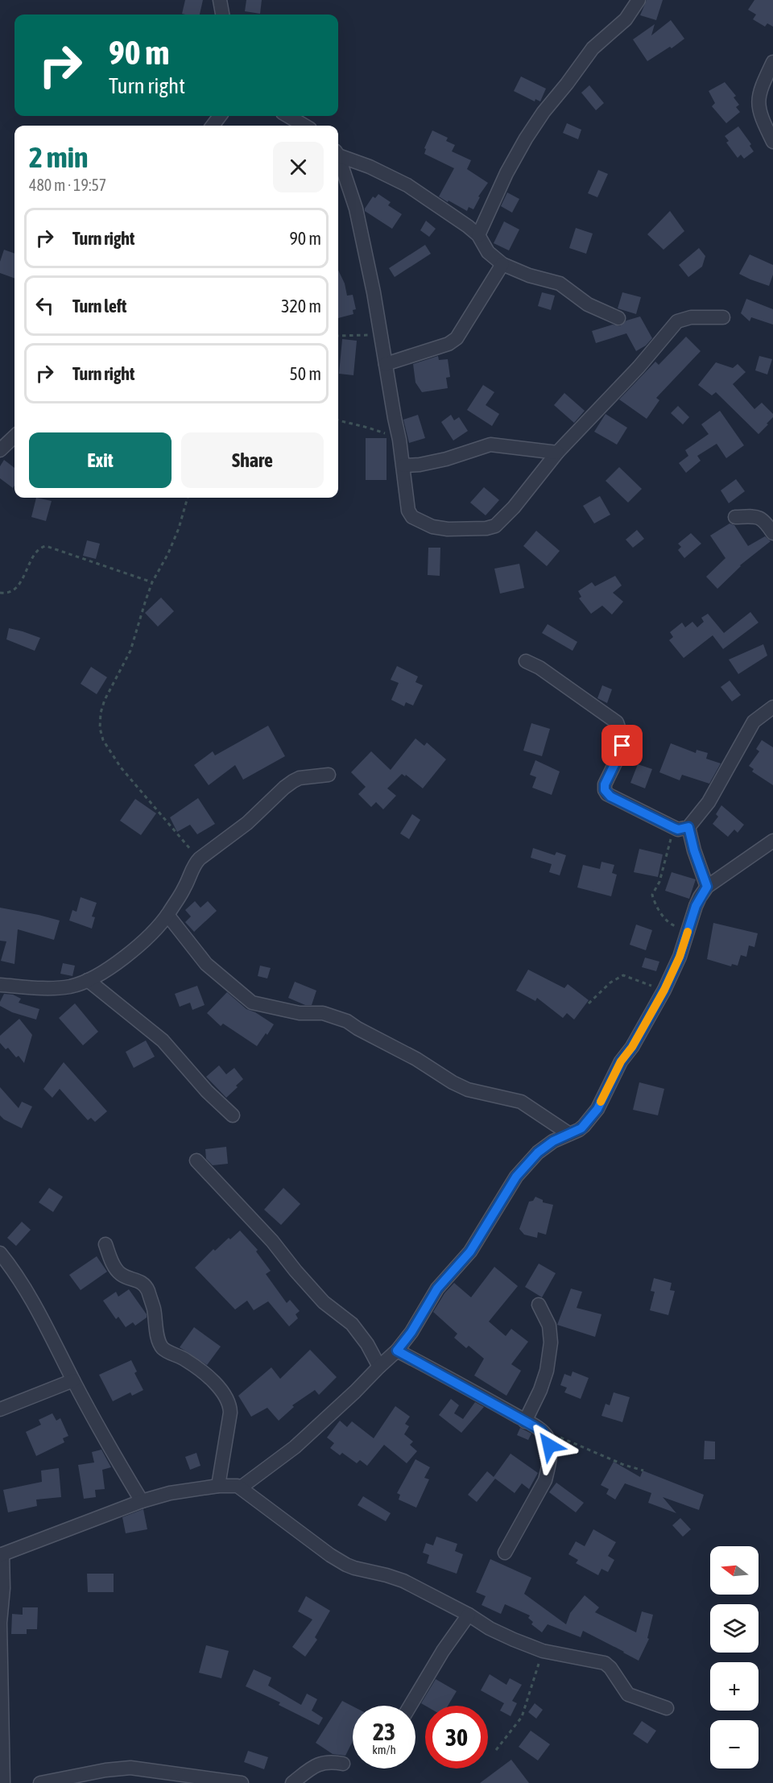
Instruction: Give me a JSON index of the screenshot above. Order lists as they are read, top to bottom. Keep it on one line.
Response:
{"north":"left","page":{"turn":["90 m","Turn right"],"heading":["2 min","480 m · 19:57"],"list":[{"name":"Turn right","value":"90 m"},{"name":"Turn left","value":"320 m"},{"name":"Turn right","value":"50 m"}],"buttons":["Exit","Share"],"map_buttons":["+","−"],"speed":"23 km/h","limit":"30"}}
